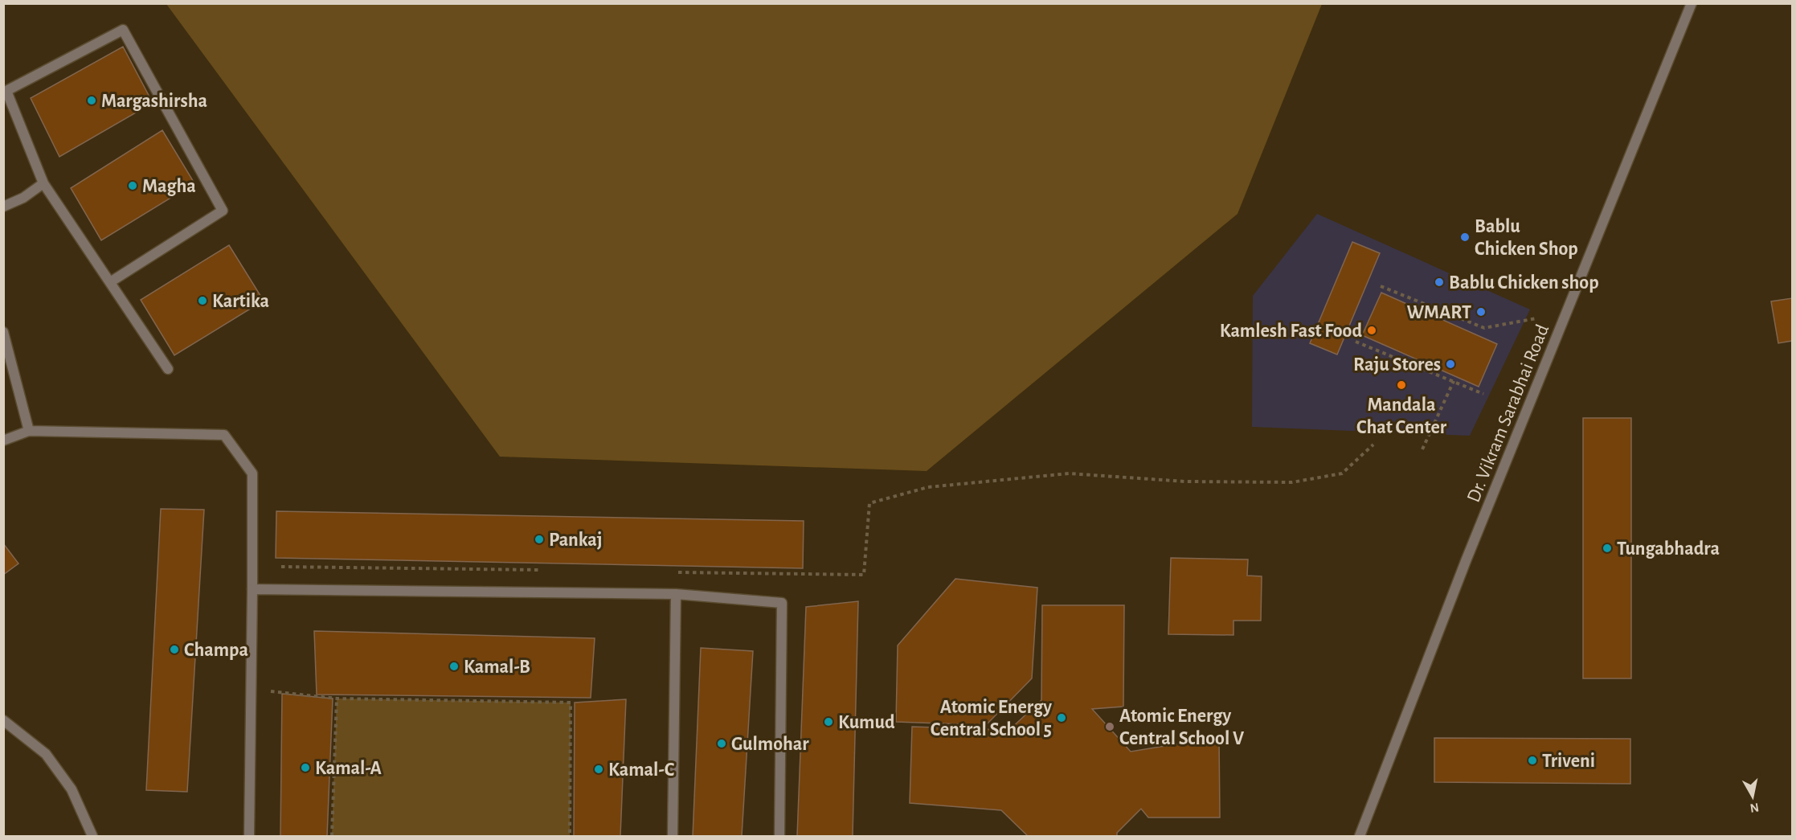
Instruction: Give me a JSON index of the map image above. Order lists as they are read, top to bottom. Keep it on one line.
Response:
{"streets":{"street":["Dr. Vikram Sarabhai Road"]},"places":["Margashirsha","Magha","Bablu Chicken Shop","Bablu Chicken shop","Kartika","WMART","Kamlesh Fast Food","Raju Stores","Mandala Chat Center","Pankaj","Tungabhadra","Champa","Kamal-B","Atomic Energy Central School 5","Kumud","Atomic Energy Central School V","Gulmohar","Triveni","Kamal-A","Kamal-C"],"north":"bottom"}
